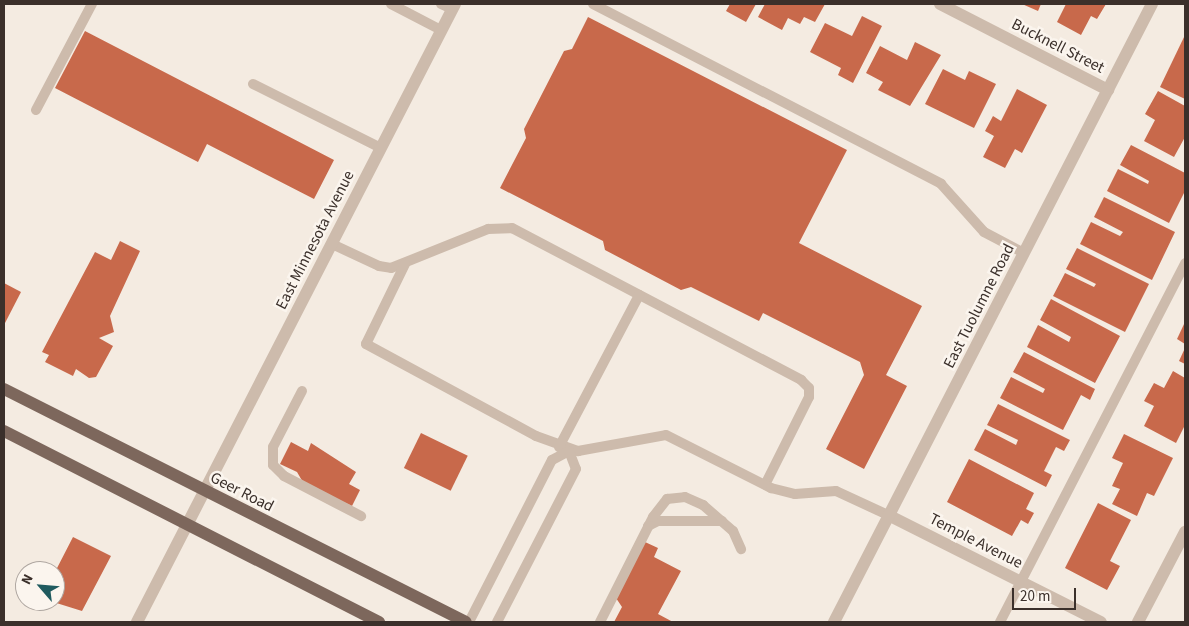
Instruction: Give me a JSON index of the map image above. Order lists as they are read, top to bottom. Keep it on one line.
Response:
{"streets":{"main road":["Geer Road"],"street":["Bucknell Street","East Minnesota Avenue","East Tuolumne Road","Temple Avenue"]},"crossings":[["Bucknell Street","East Tuolumne Road"],["East Minnesota Avenue","Geer Road"],["East Tuolumne Road","Temple Avenue"]],"scale_bar":"20 m","north":"top left"}
